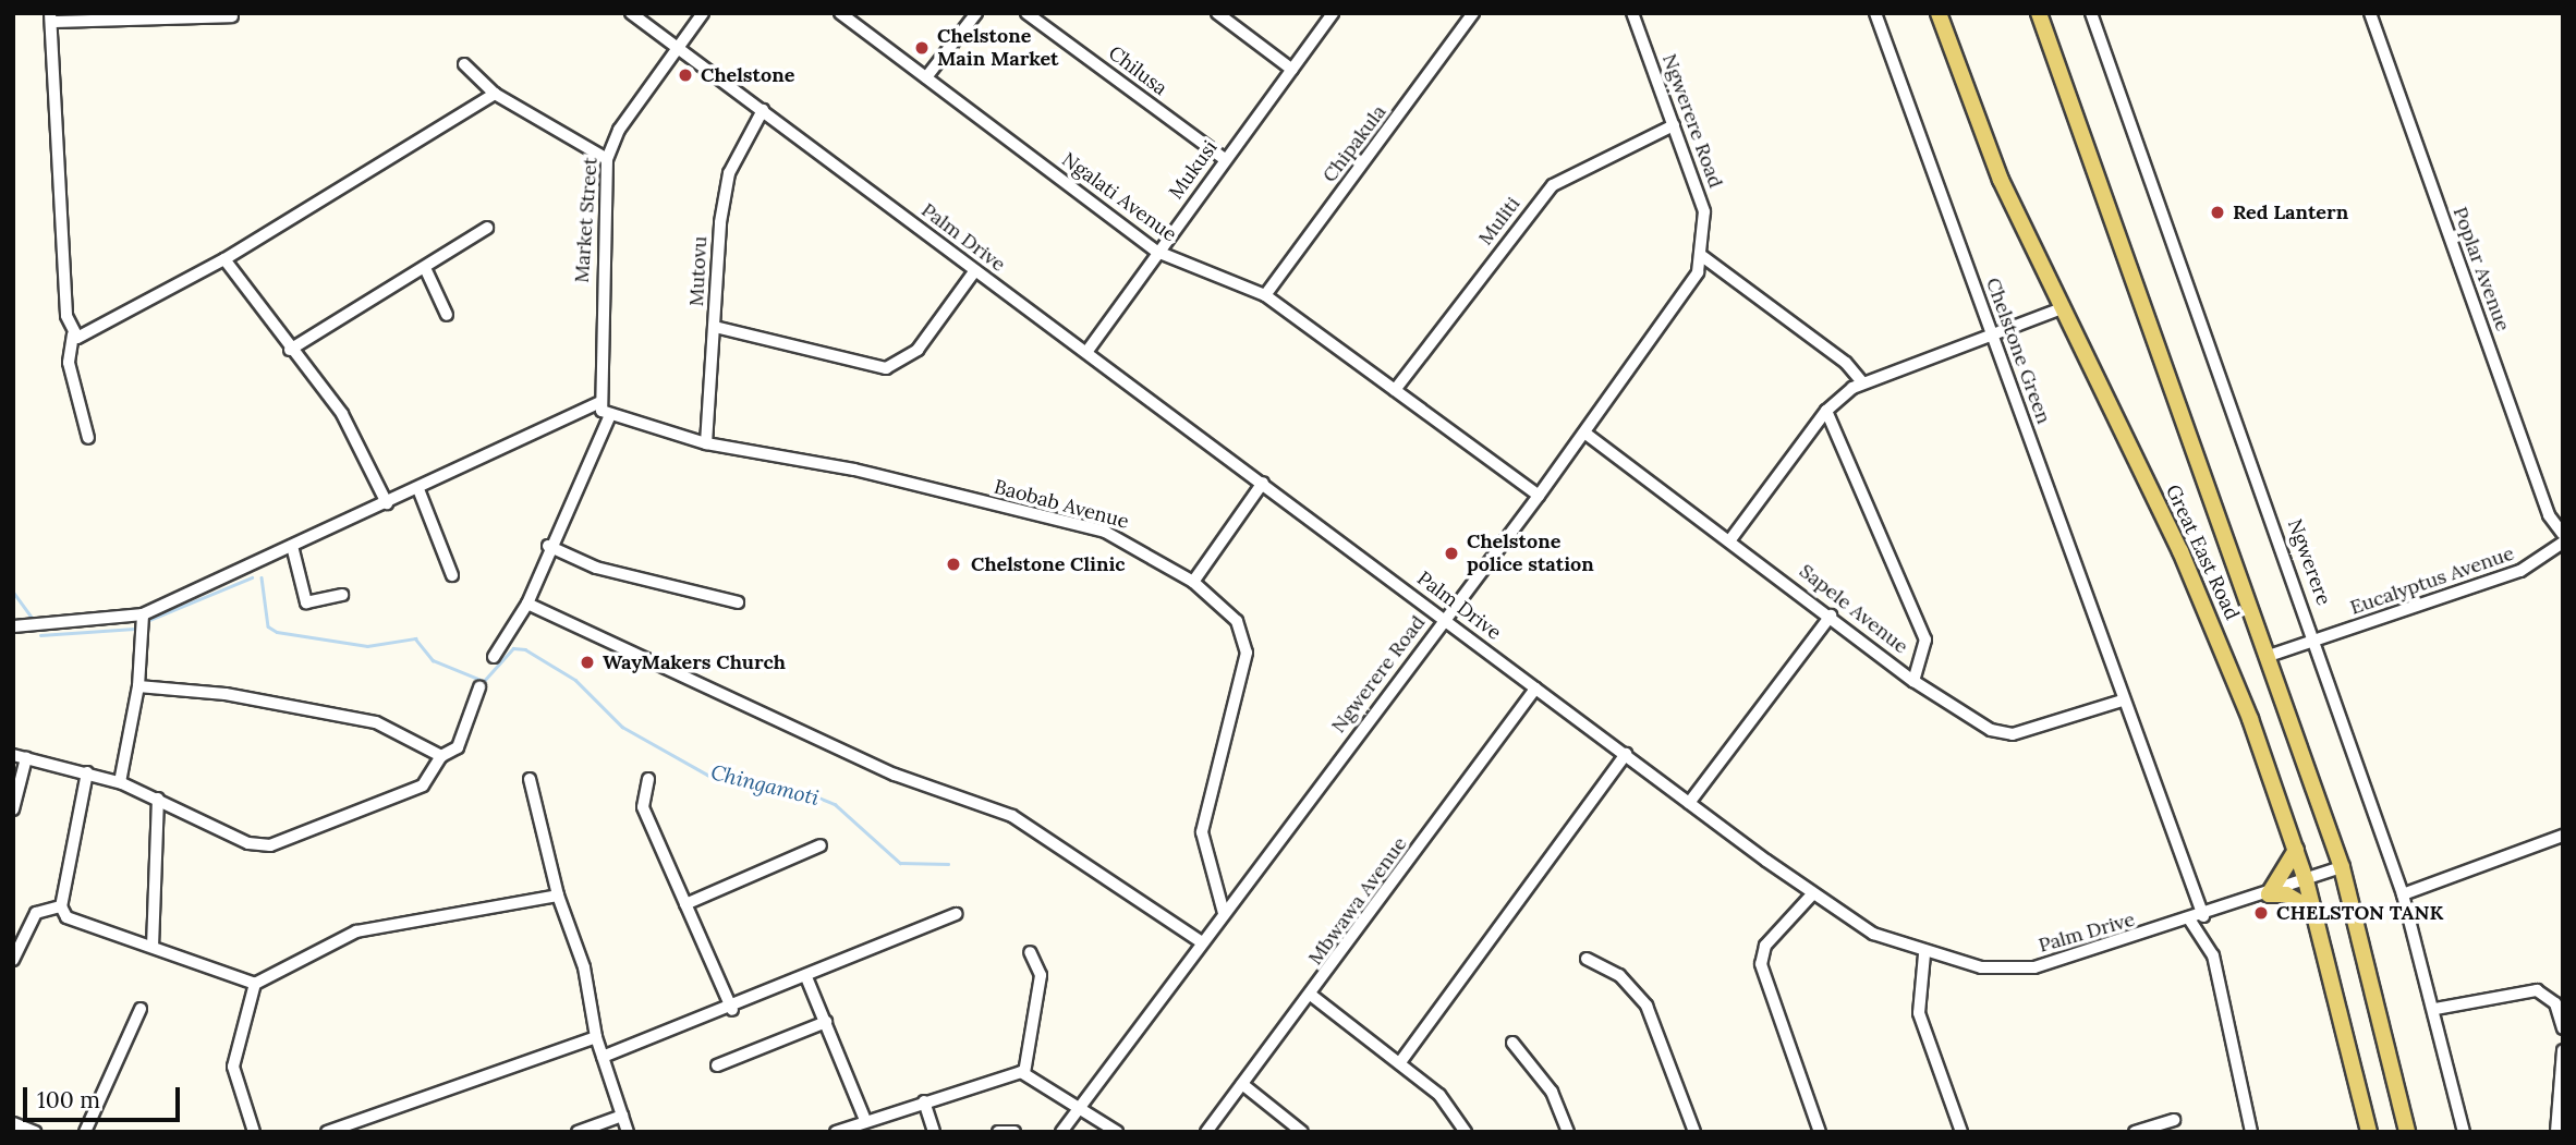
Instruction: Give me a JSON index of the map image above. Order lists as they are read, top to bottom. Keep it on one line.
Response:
{"streets":{"main road":["Great East Road"],"street":["Chilusa","Ngwerere Road","Chipakula","Mukusi","Ngalati Avenue","Market Street","Muliti","Palm Drive","Poplar Avenue","Mutovu","Chelstone Green","Baobab Avenue","Ngwerere","Eucalyptus Avenue","Sapele Avenue","Mbwawa Avenue"]},"crossings":[["Chilusa","Mukusi"],["Ngwerere Road","Ngalati Avenue"],["Ngwerere Road","Muliti"],["Ngwerere Road","Palm Drive"],["Ngwerere Road","Baobab Avenue"],["Ngwerere Road","Sapele Avenue"],["Chipakula","Ngalati Avenue"],["Mukusi","Ngalati Avenue"],["Mukusi","Palm Drive"],["Ngalati Avenue","Muliti"],["Market Street","Palm Drive"],["Palm Drive","Mutovu"],["Palm Drive","Chelstone Green"],["Palm Drive","Great East Road"],["Palm Drive","Mbwawa Avenue"],["Poplar Avenue","Eucalyptus Avenue"],["Mutovu","Baobab Avenue"],["Chelstone Green","Sapele Avenue"],["Great East Road","Eucalyptus Avenue"],["Ngwerere","Eucalyptus Avenue"]],"water":["Chingamoti"],"places":["Chelstone Main Market","Chelstone","Red Lantern","Chelstone police station","Chelstone Clinic","WayMakers Church","CHELSTON TANK"],"scale_bar":"100 m"}
